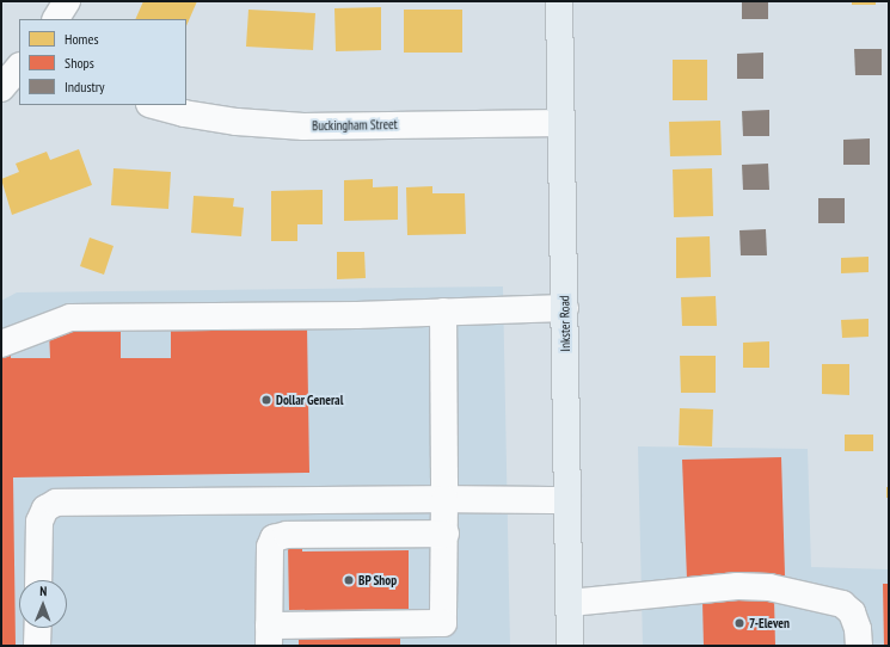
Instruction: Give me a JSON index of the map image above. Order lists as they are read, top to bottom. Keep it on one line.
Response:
{"streets":{"main road":["Inkster Road"],"street":["Buckingham Street"]},"crossings":[["Buckingham Street","Inkster Road"]],"places":["Dollar General","BP Shop","7-Eleven"],"legend":["Homes","Shops","Industry"],"north":"top"}
